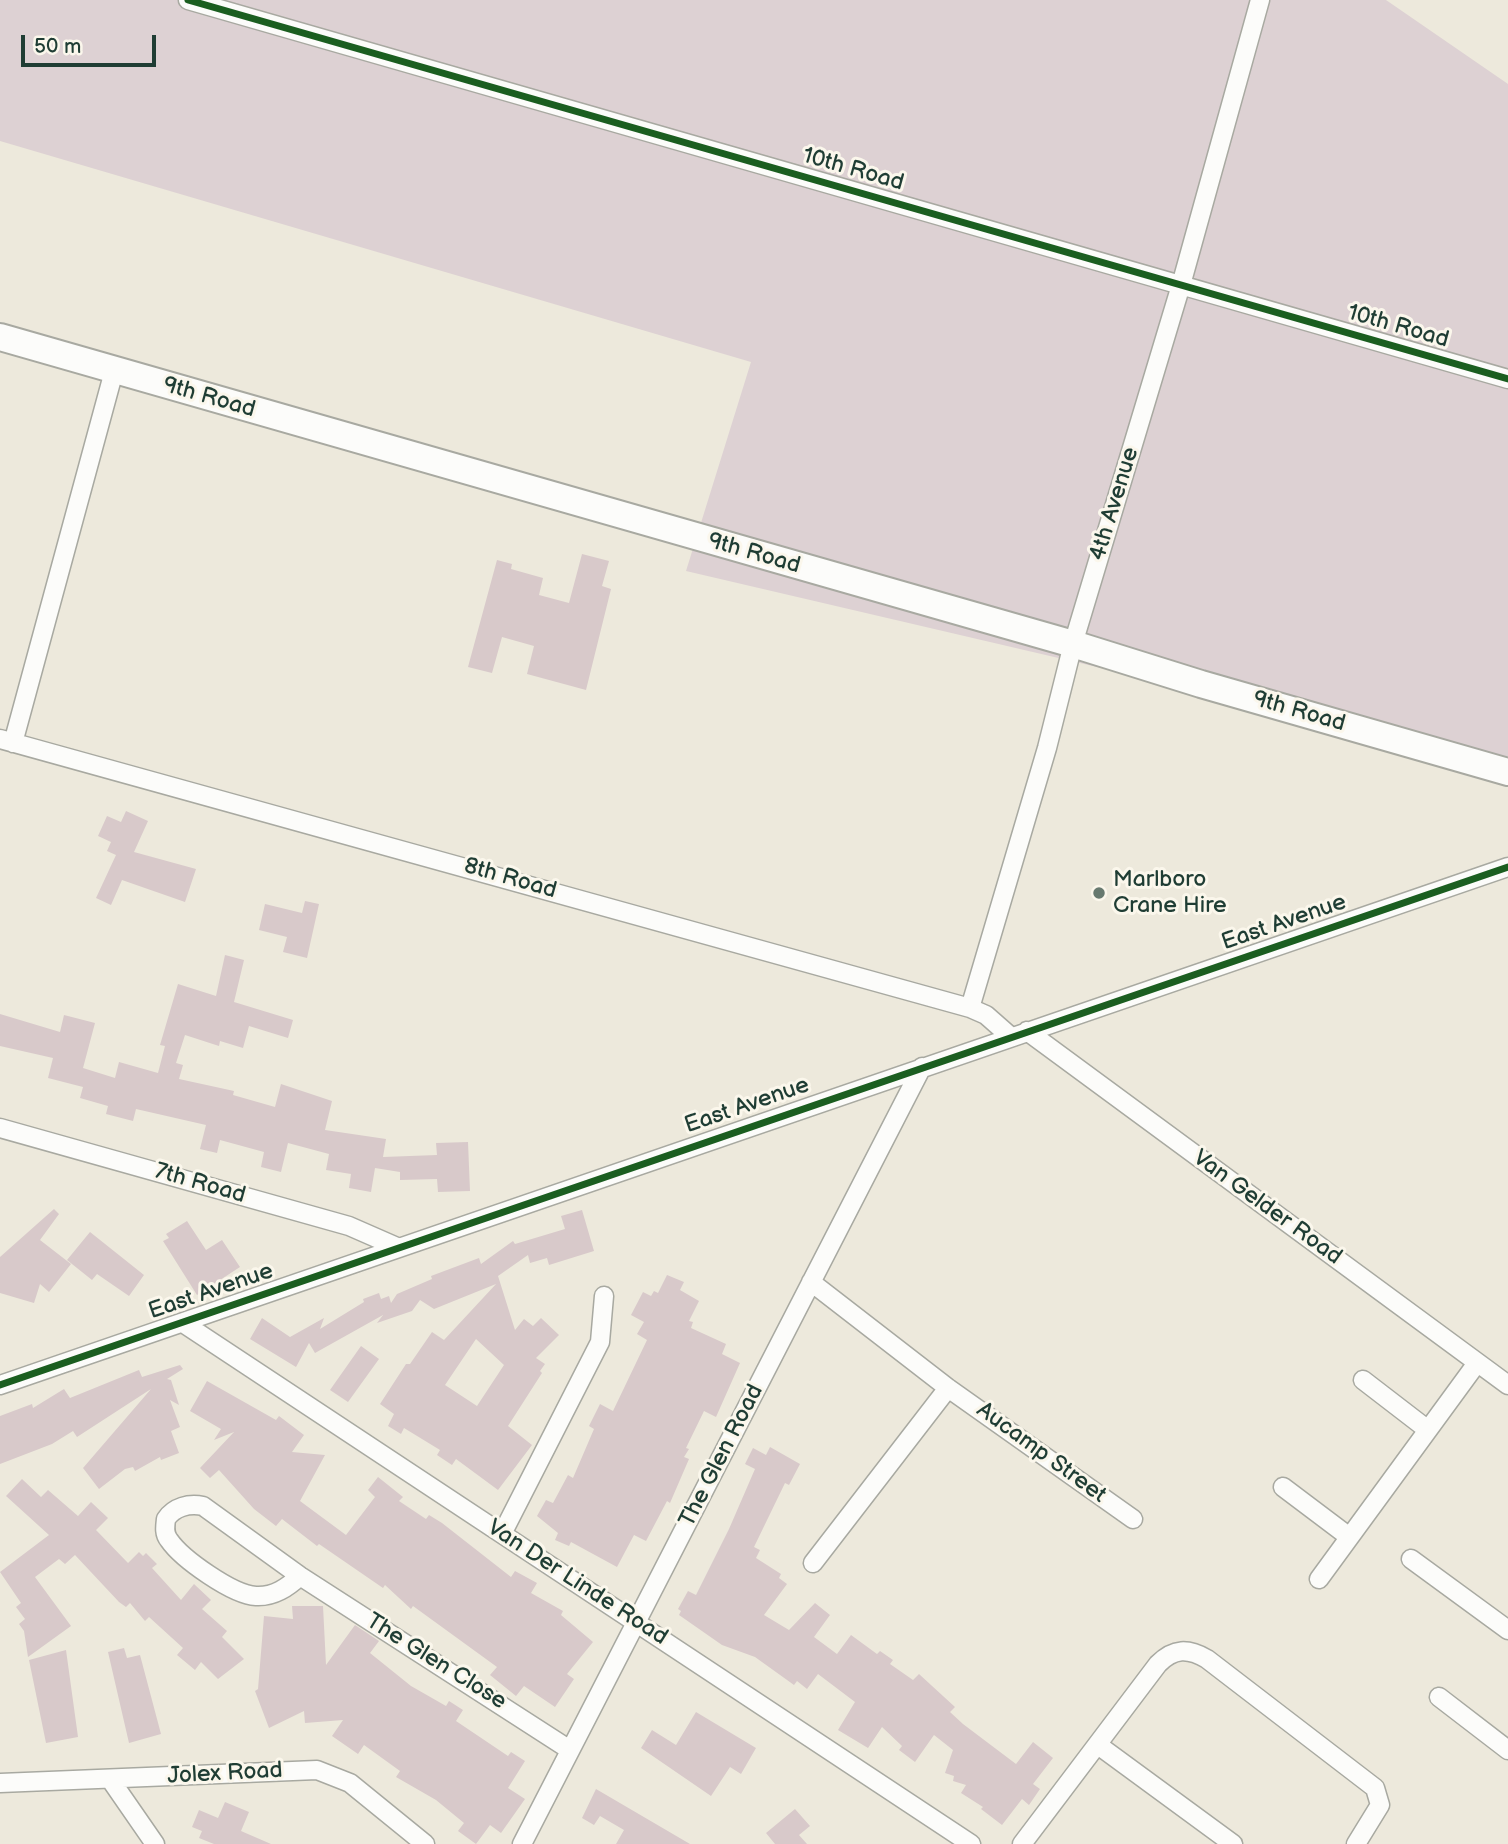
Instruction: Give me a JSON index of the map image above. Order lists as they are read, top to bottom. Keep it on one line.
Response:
{"streets":{"main road":["9th Road"],"street":["10th Road","4th Avenue","8th Road","East Avenue","7th Road","Van Gelder Road","Aucamp Street","The Glen Road","Van Der Linde Road","The Glen Close","Jolex Road"]},"crossings":[["10th Road","4th Avenue"],["9th Road","4th Avenue"],["4th Avenue","8th Road"],["8th Road","East Avenue"],["8th Road","Van Gelder Road"],["East Avenue","7th Road"],["East Avenue","Van Gelder Road"],["East Avenue","The Glen Road"],["East Avenue","Van Der Linde Road"],["Aucamp Street","The Glen Road"],["The Glen Road","Van Der Linde Road"],["The Glen Road","The Glen Close"]],"places":["Marlboro Crane Hire"],"scale_bar":"50 m"}
